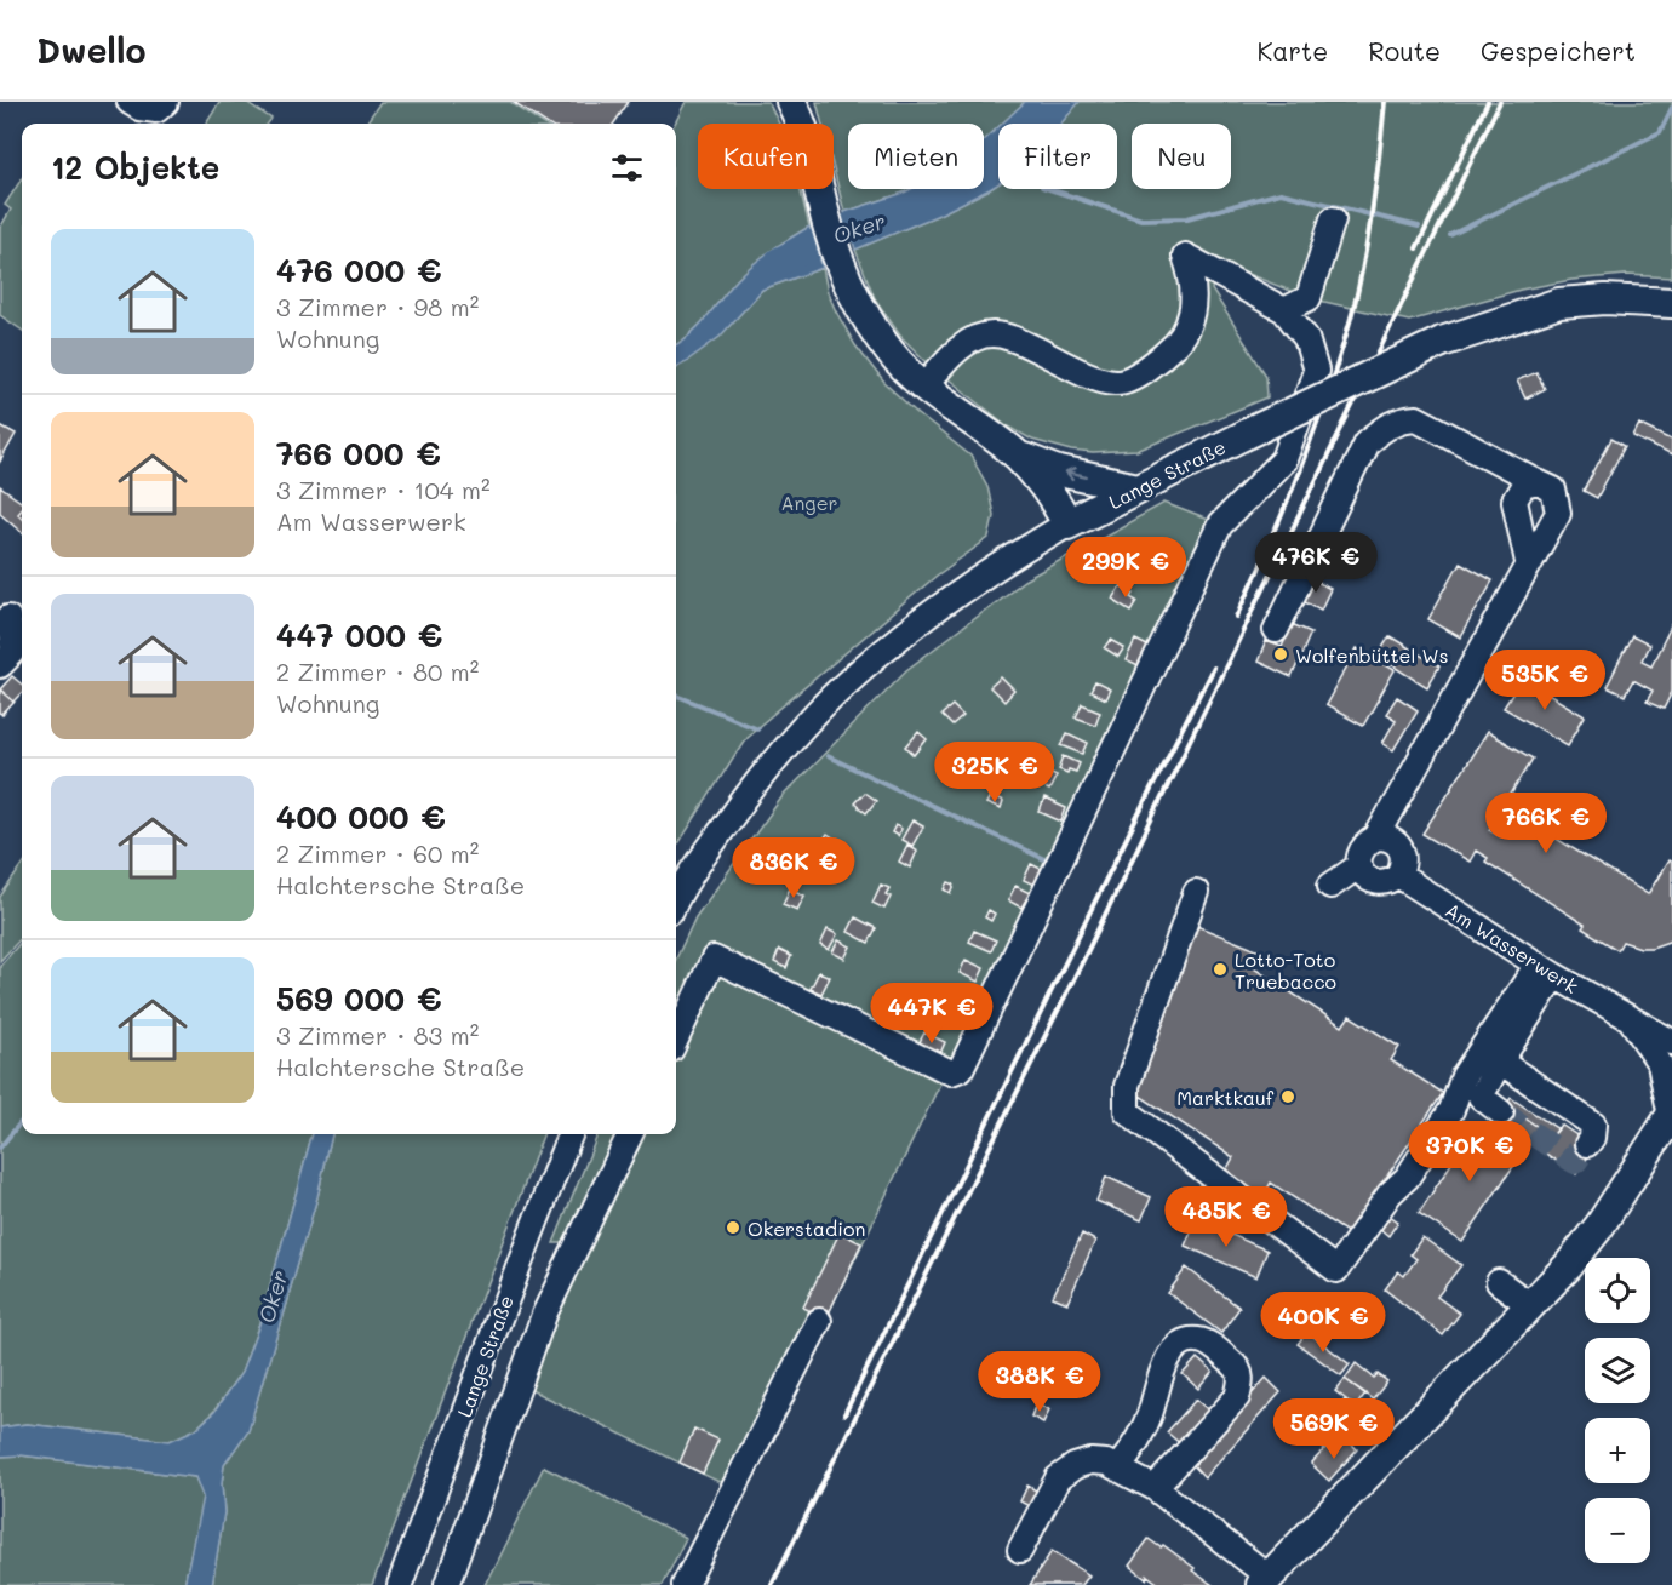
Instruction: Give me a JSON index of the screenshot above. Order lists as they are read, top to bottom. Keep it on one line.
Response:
{"streets":{"main road":["Lange Straße"],"street":["Am Wasserwerk"]},"water":["Oker"],"parks":["Anger"],"places":["Wolfenbüttel Ws","Lotto-Toto Truebacco","Marktkauf","Okerstadion"],"page":{"header":"Dwello","nav":["Karte","Route","Gespeichert"],"chip":["Kaufen","Mieten","Filter","Neu"],"heading":"12 Objekte","list":[{"name":"476 000 €","note":"3 Zimmer · 98 m² · Wohnung"},{"name":"766 000 €","note":"3 Zimmer · 104 m² · Am Wasserwerk"},{"name":"447 000 €","note":"2 Zimmer · 80 m² · Wohnung"},{"name":"400 000 €","note":"2 Zimmer · 60 m² · Halchtersche Straße"},{"name":"569 000 €","note":"3 Zimmer · 83 m² · Halchtersche Straße"}],"price":["476K €","299K €","535K €","325K €","766K €","836K €","447K €","370K €","485K €","400K €","388K €","569K €"],"map_buttons":["+","−"]}}
